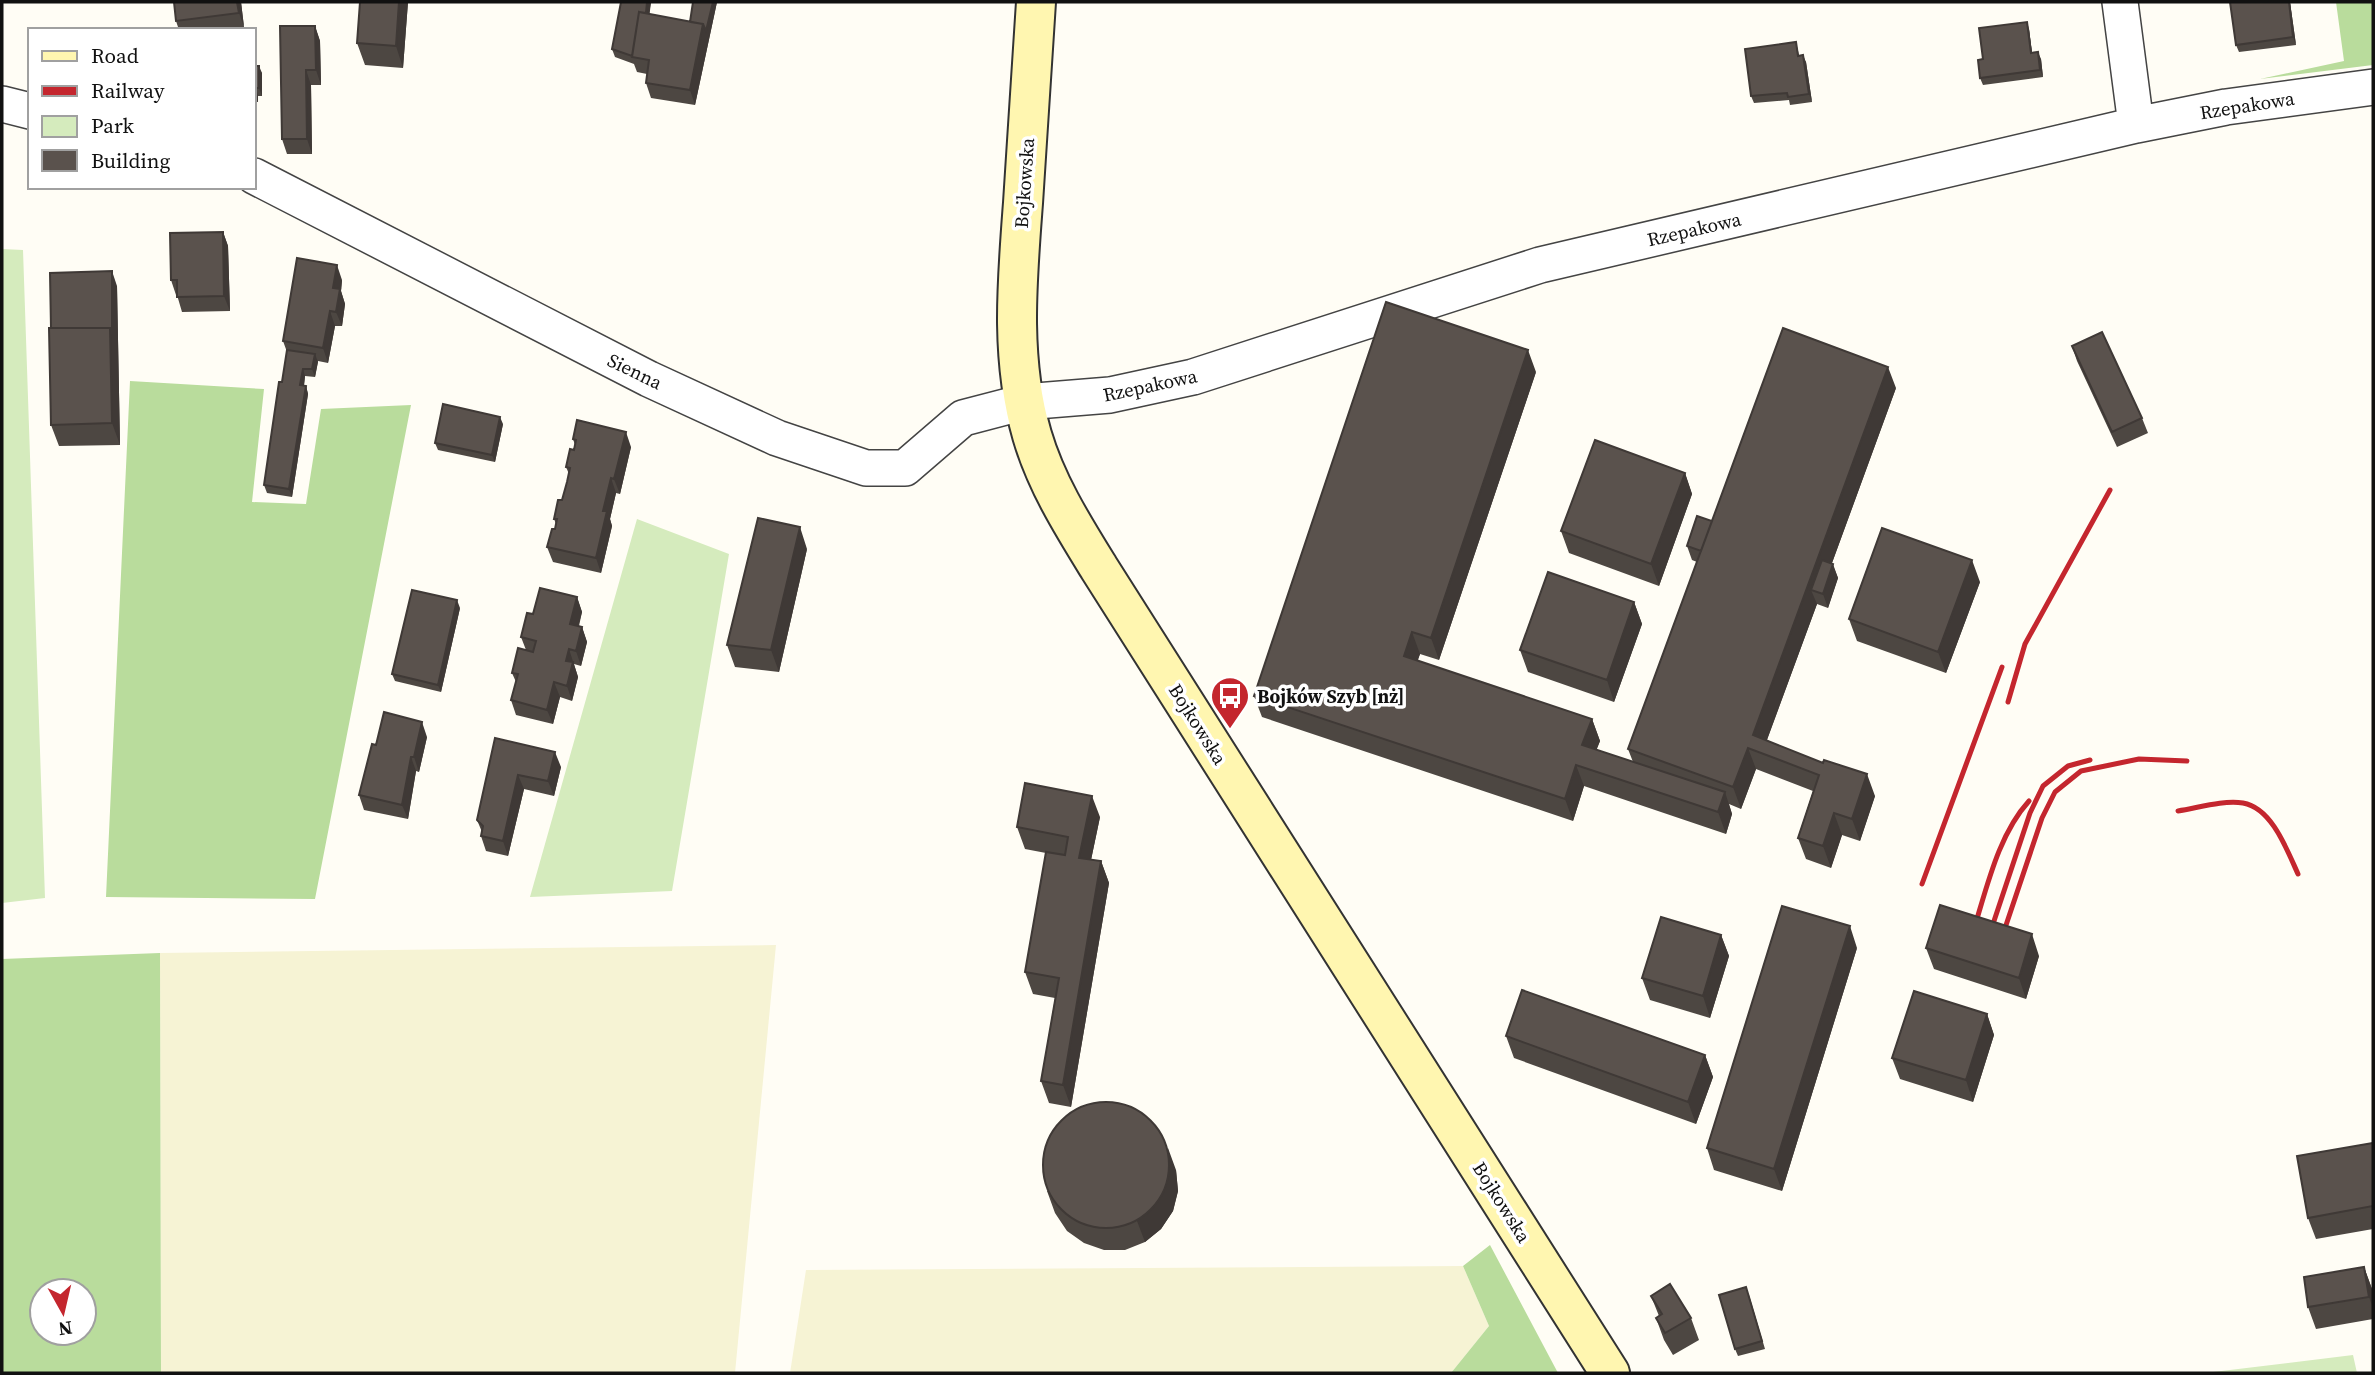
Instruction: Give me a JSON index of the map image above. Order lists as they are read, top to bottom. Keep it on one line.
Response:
{"streets":{"street":["Rzepakowa","Bojkowska","Sienna"]},"crossings":[["Rzepakowa","Bojkowska"],["Rzepakowa","Sienna"],["Bojkowska","Sienna"]],"places":{"bus stop":["Bojków Szyb [nż]"]},"legend":["Road","Railway","Park","Building"],"north":"bottom"}
